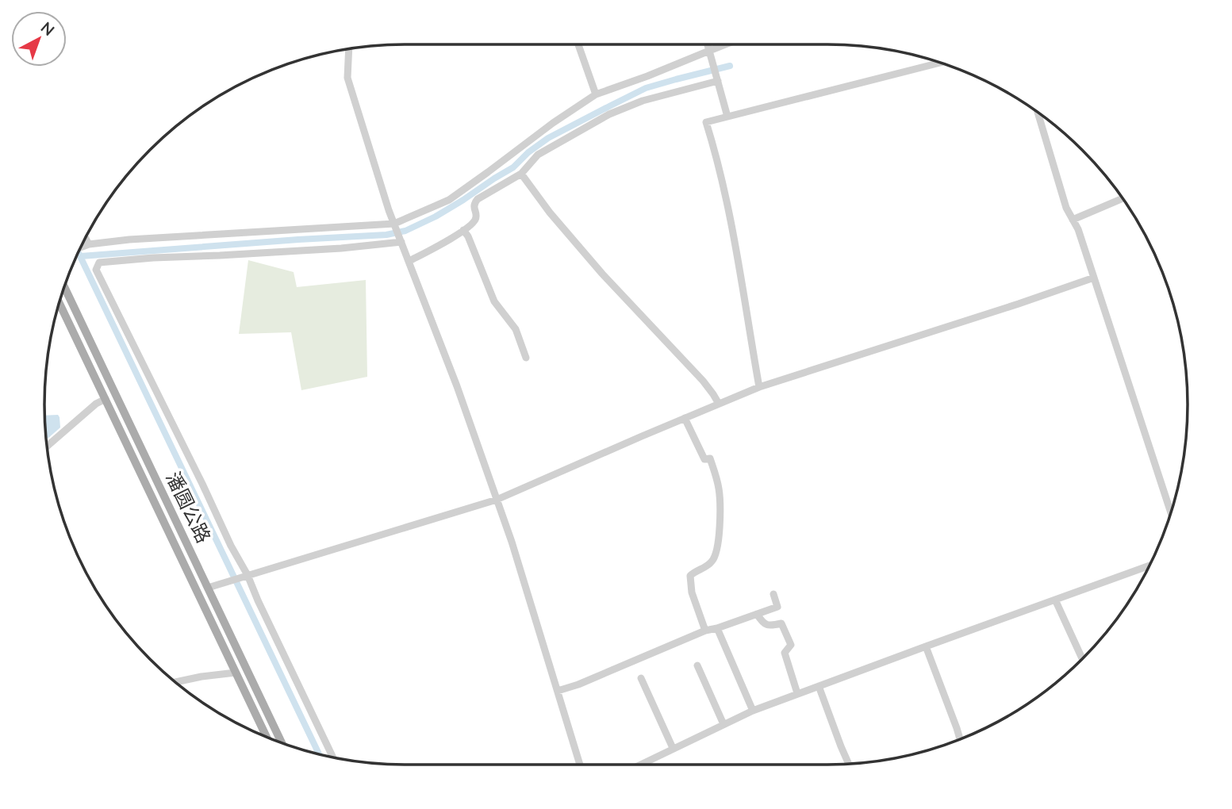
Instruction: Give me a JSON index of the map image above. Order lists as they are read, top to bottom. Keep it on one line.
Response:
{"streets":{"main road":["潘圆公路"]},"north":"top right"}
